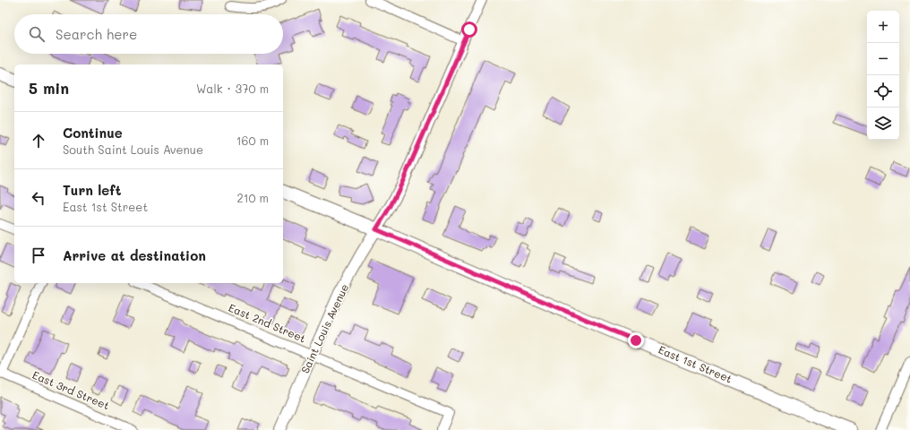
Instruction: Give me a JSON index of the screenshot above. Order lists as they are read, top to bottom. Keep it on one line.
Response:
{"streets":{"main road":["East 1st Street"],"street":["East 2nd Street","Saint Louis Avenue","East 3rd Street"]},"crossings":[["East 2nd Street","Saint Louis Avenue"],["Saint Louis Avenue","East 1st Street"]],"page":{"map_buttons":["+","−"],"search":"Search here","heading":["5 min","Walk · 370 m"],"list":[["Continue","South Saint Louis Avenue","160 m"],["Turn left","East 1st Street","210 m"],"Arrive at destination"]}}
